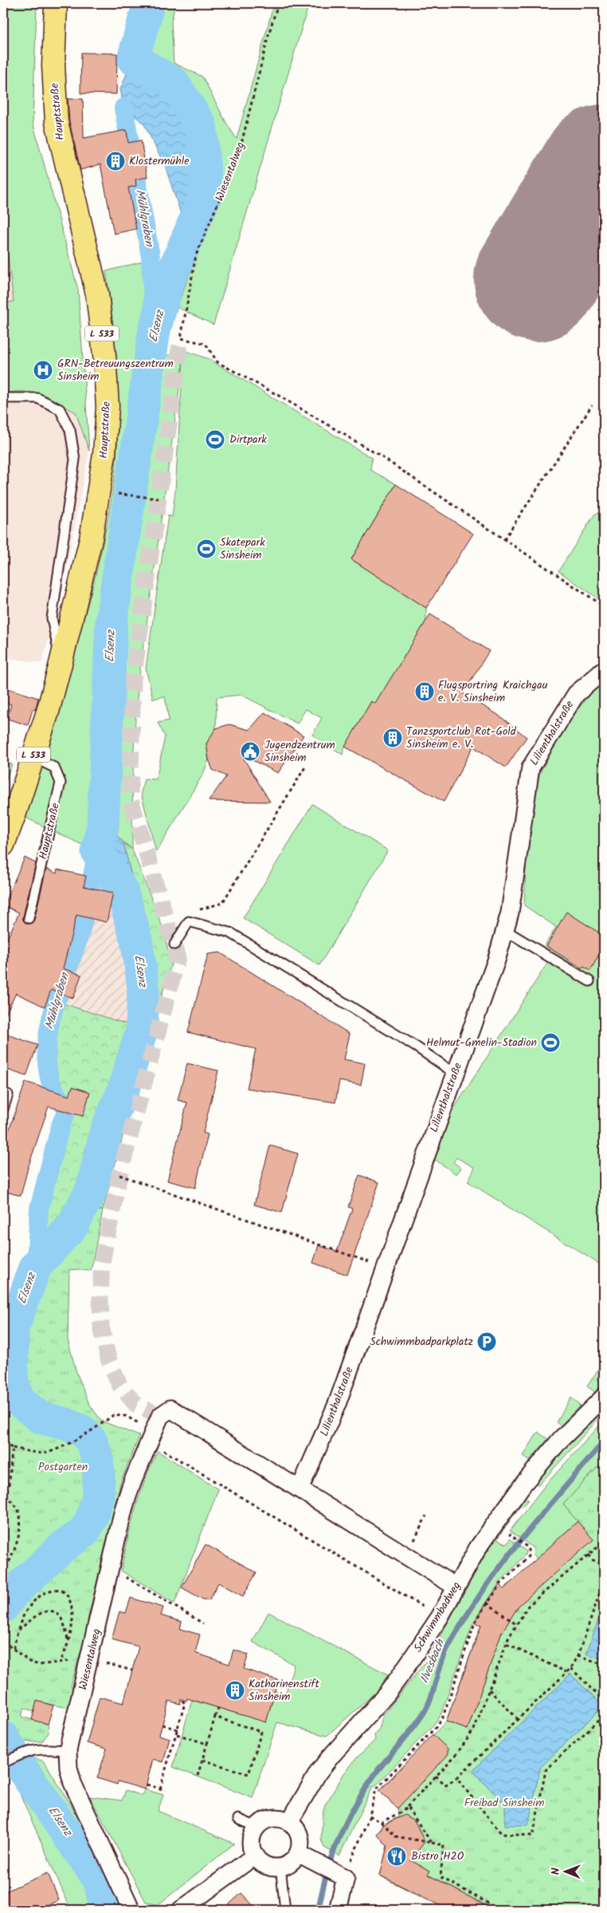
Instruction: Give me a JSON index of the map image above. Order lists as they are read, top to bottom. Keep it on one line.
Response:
{"streets":{"main road":["Hauptstraße","L 533"],"street":["Wiesentalweg","Lilienthalstraße","Schwimmbadweg"]},"crossings":[["Wiesentalweg","Lilienthalstraße"]],"water":["Mühlgraben","Elsenz","Ilvesbach"],"parks":["Postgarten","Freibad Sinsheim"],"places":{"building":["Klostermühle","Flugsportring Kraichgau e. V. Sinsheim","Tanzsportclub Rot-Gold Sinsheim e. V.","Katharinenstift Sinsheim"],"hospital":["GRN-Betreuungszentrum Sinsheim"],"sports":["Dirtpark","Skatepark Sinsheim","Helmut-Gmelin-Stadion"],"public building":["Jugendzentrum Sinsheim"],"parking":["Schwimmbadparkplatz"],"restaurant":["Bistro H2O"]},"north":"left"}
